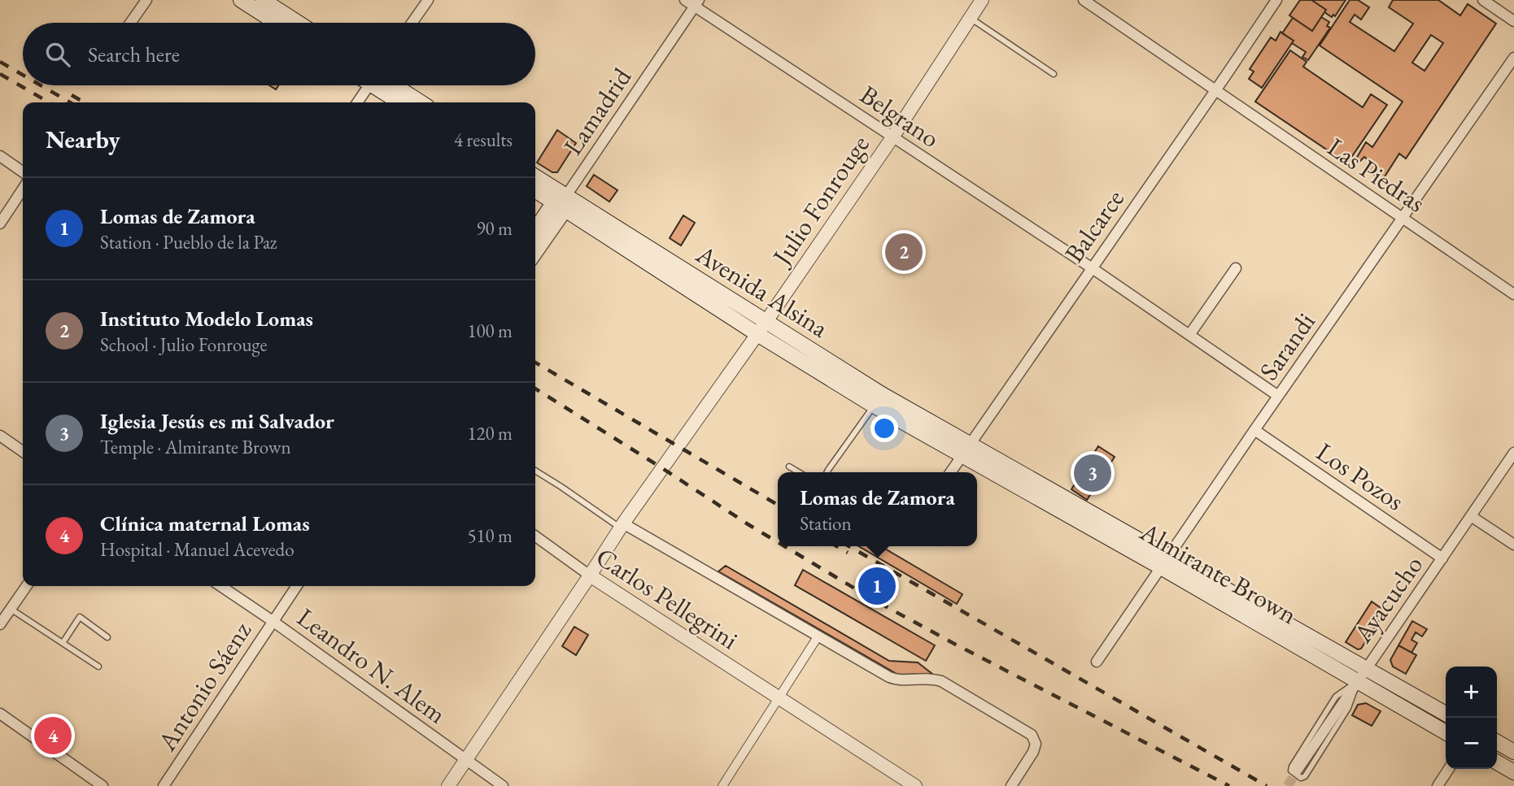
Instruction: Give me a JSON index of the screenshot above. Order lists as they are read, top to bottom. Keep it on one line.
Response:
{"streets":{"main road":["Avenida Alsina","Almirante Brown"],"street":["Lamadrid","Belgrano","Las Piedras","Julio Fonrouge","Balcarce","Sarandi","Los Pozos","Carlos Pellegrini","Ayacucho","Leandro N. Alem","Antonio Sáenz"]},"crossings":[["Lamadrid","Belgrano"],["Lamadrid","Avenida Alsina"],["Belgrano","Julio Fonrouge"],["Belgrano","Balcarce"],["Las Piedras","Balcarce"],["Las Piedras","Sarandi"],["Julio Fonrouge","Avenida Alsina"],["Julio Fonrouge","Carlos Pellegrini"],["Julio Fonrouge","Leandro N. Alem"],["Balcarce","Avenida Alsina"],["Balcarce","Almirante Brown"],["Avenida Alsina","Almirante Brown"],["Sarandi","Los Pozos"],["Sarandi","Almirante Brown"],["Los Pozos","Ayacucho"],["Almirante Brown","Ayacucho"],["Leandro N. Alem","Antonio Sáenz"]],"page":{"search":"Search here","heading":["Nearby","4 results"],"list":[{"mark":"1","name":"Lomas de Zamora","note":"Station · Pueblo de la Paz","value":"90 m"},{"mark":"2","name":"Instituto Modelo Lomas","note":"School · Julio Fonrouge","value":"100 m"},{"mark":"3","name":"Iglesia Jesús es mi Salvador","note":"Temple · Almirante Brown","value":"120 m"},{"mark":"4","name":"Clínica maternal Lomas","note":"Hospital · Manuel Acevedo","value":"510 m"}],"pins":["2","3","1","4"],"popup":["Lomas de Zamora","Station"],"map_buttons":["+","−"]}}
